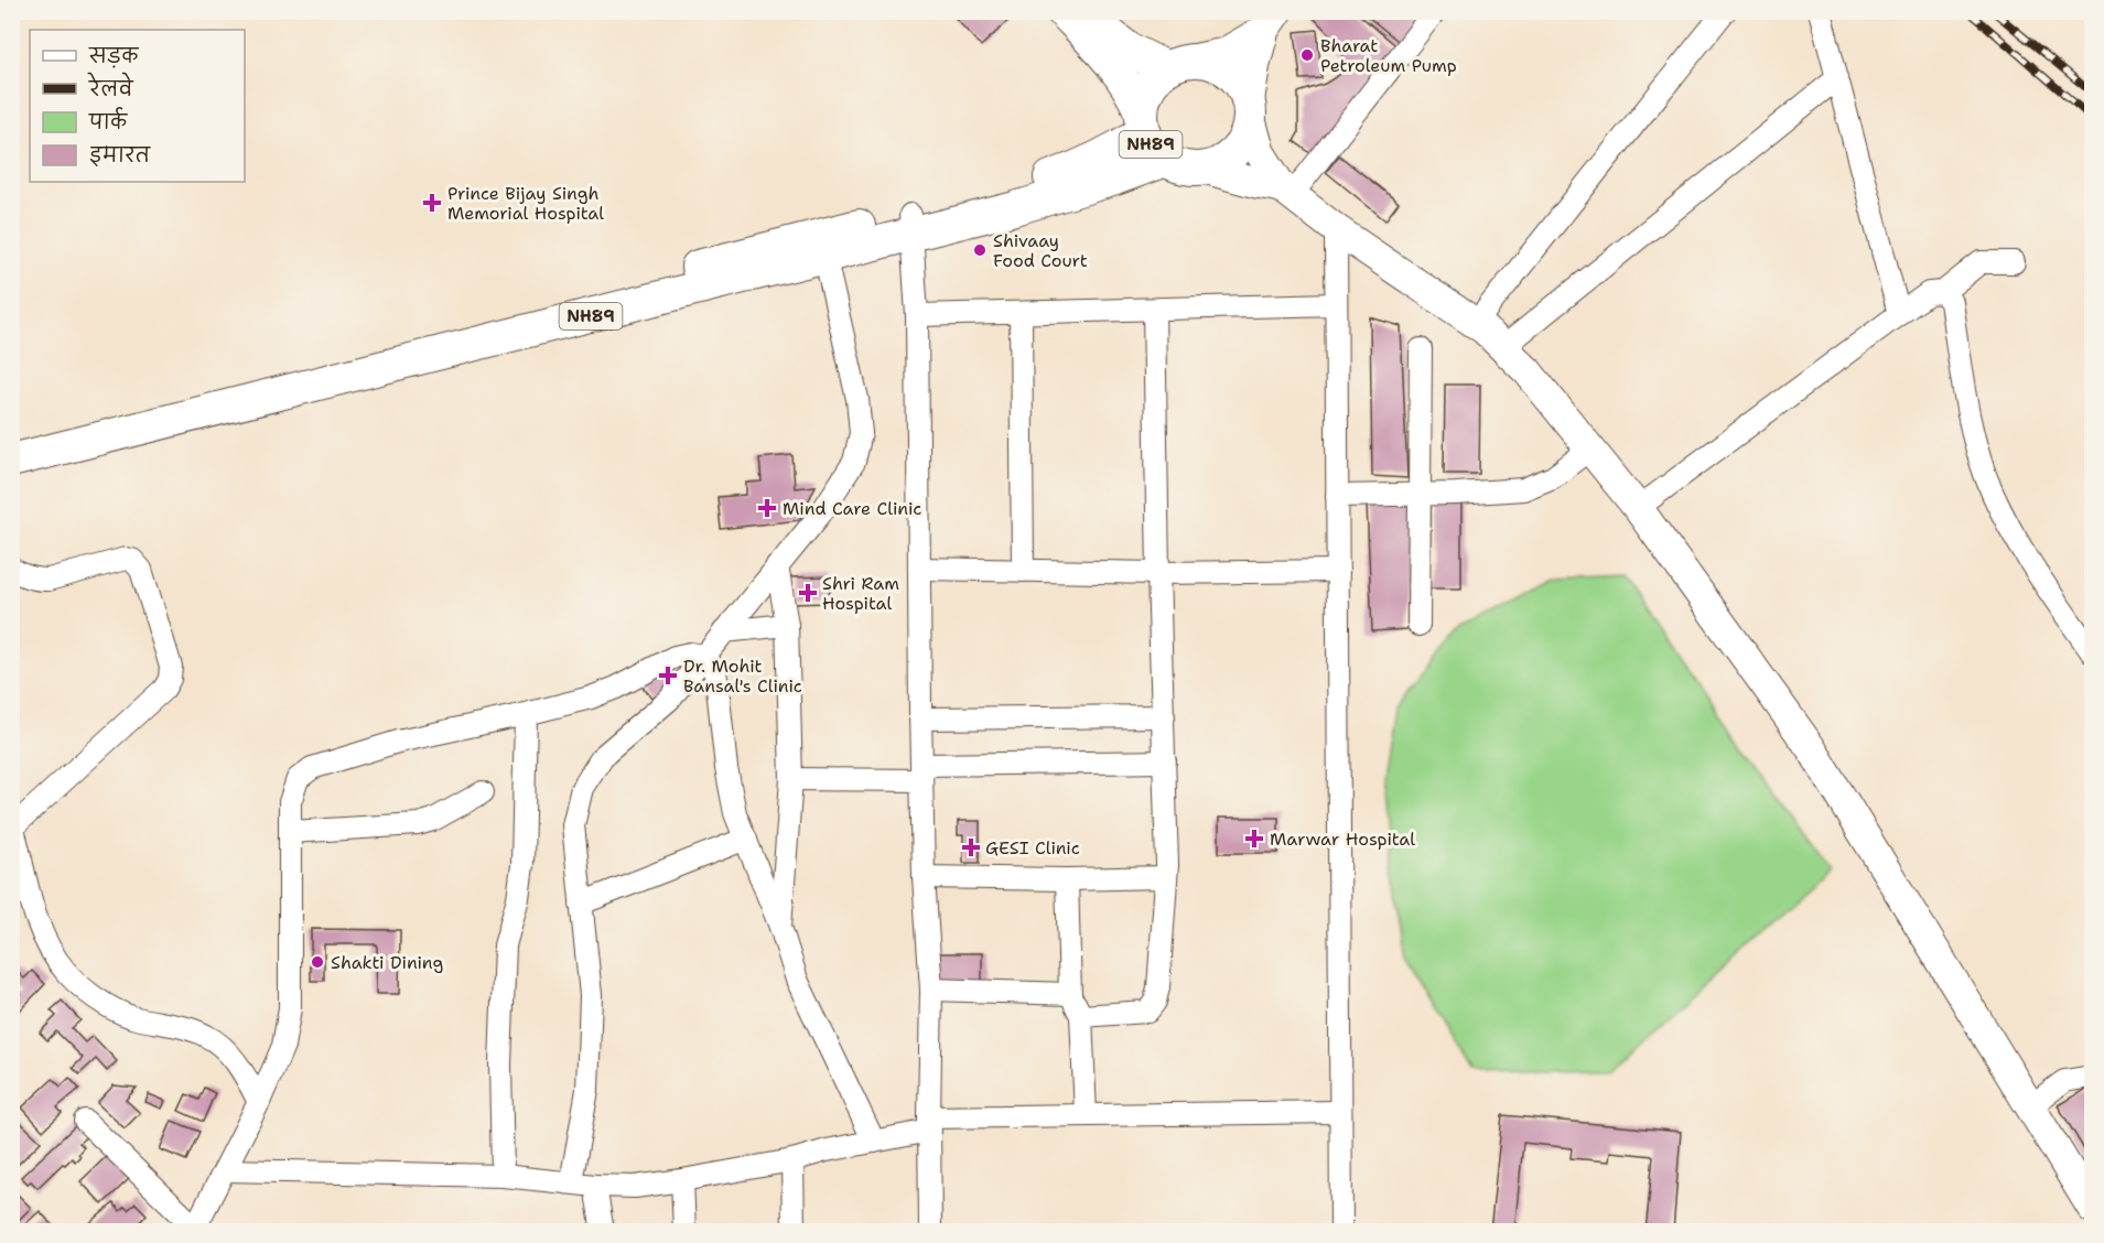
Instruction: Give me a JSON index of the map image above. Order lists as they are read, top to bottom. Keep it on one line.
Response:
{"streets":{"main road":["NH89"]},"places":{"other":["Bharat Petroleum Pump","Shivaay Food Court","Shakti Dining"],"health":["Prince Bijay Singh Memorial Hospital","Mind Care Clinic","Shri Ram Hospital","Dr. Mohit Bansal's Clinic","Marwar Hospital","GESI Clinic"]},"legend":["सड़क","रेलवे","पार्क","इमारत"]}
